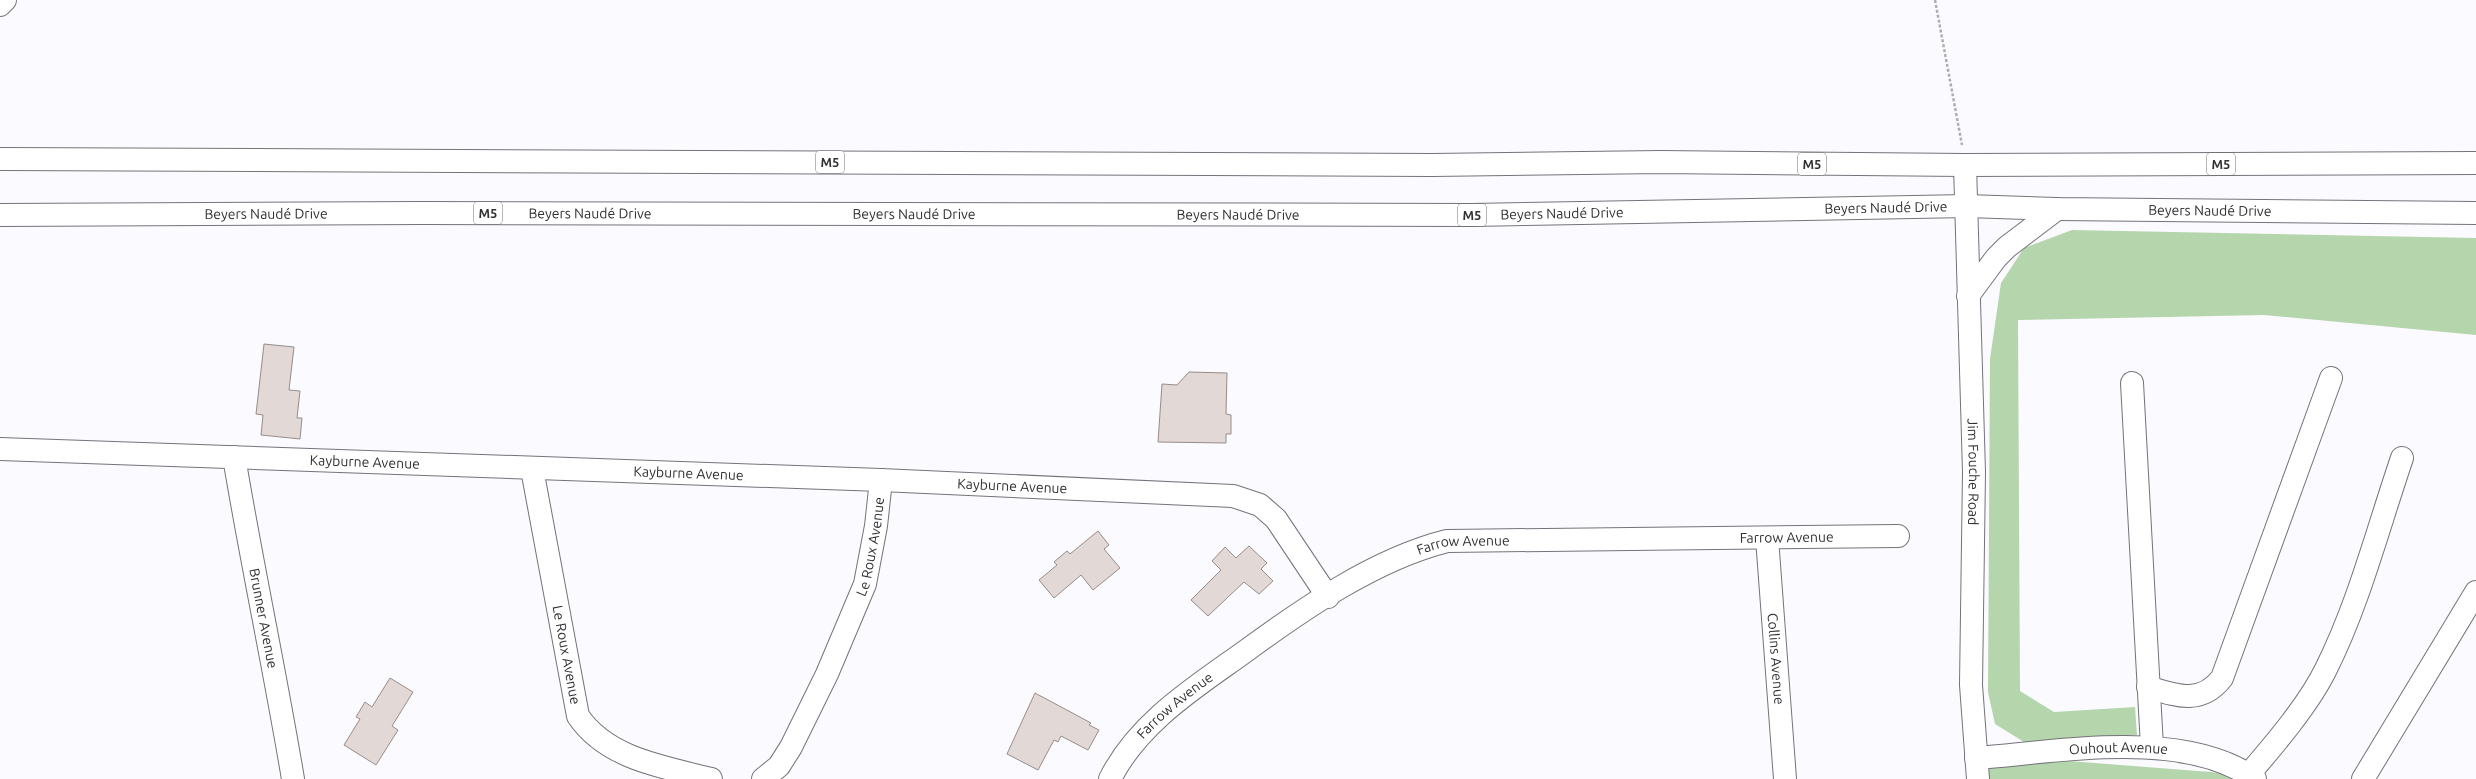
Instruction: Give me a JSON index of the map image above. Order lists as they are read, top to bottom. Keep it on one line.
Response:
{"streets":{"street":["M5","Beyers Naudé Drive","Kayburne Avenue","Jim Fouche Road","Farrow Avenue","Le Roux Avenue","Brunner Avenue","Collins Avenue","Ouhout Avenue"]},"crossings":[["M5","Jim Fouche Road"],["Beyers Naudé Drive","Jim Fouche Road"],["Kayburne Avenue","Farrow Avenue"],["Kayburne Avenue","Le Roux Avenue"],["Kayburne Avenue","Brunner Avenue"],["Jim Fouche Road","Ouhout Avenue"],["Farrow Avenue","Collins Avenue"]]}
